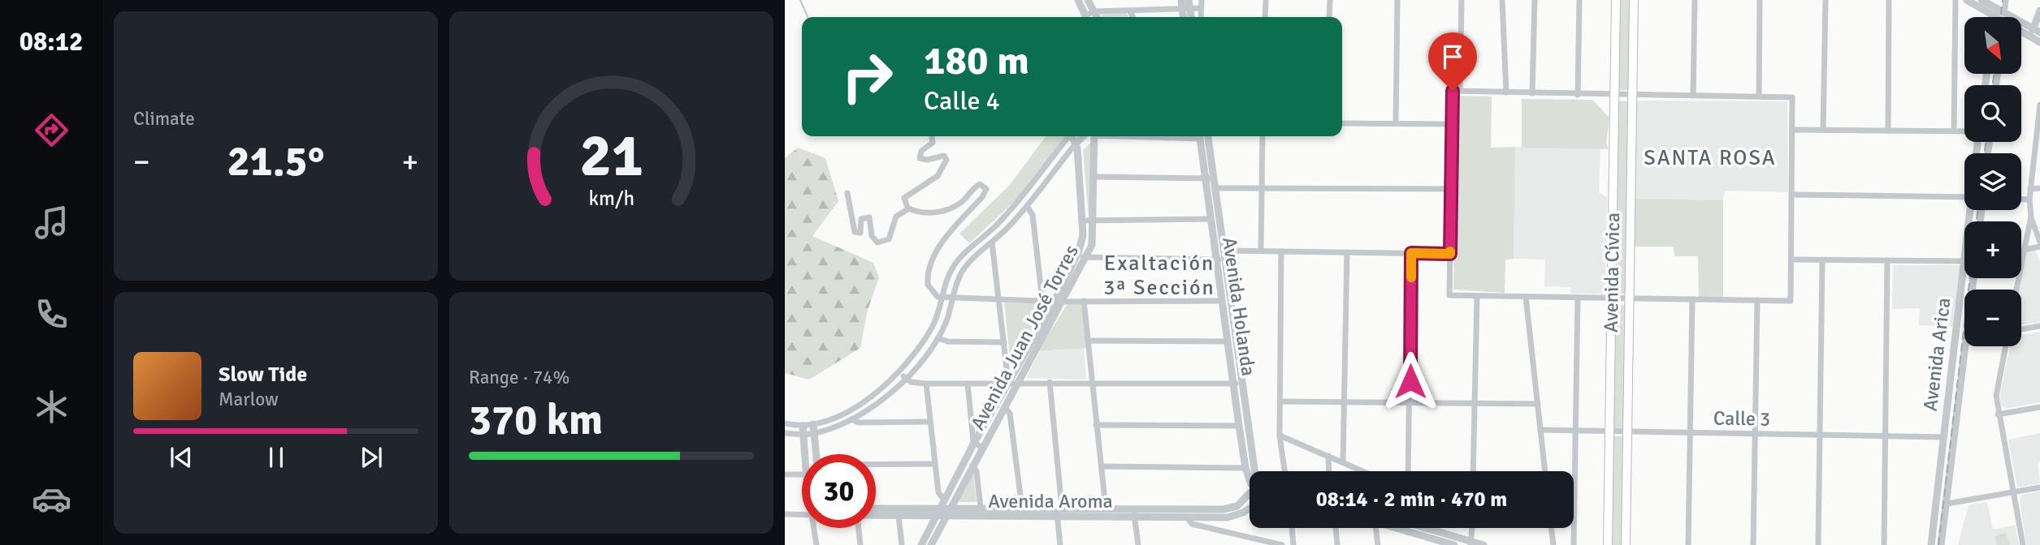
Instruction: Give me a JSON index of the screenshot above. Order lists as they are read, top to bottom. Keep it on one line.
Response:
{"streets":{"main road":["Avenida Cívica"],"street":["Avenida Holanda","Avenida Juan José Torres","Avenida Arica","Calle 3","Avenida Aroma"]},"crossings":[["Avenida Cívica","Calle 3"],["Avenida Juan José Torres","Avenida Aroma"],["Avenida Arica","Calle 3"]],"districts":["SANTA ROSA","Exaltación 3ª Sección"],"north":"bottom right","page":{"tabs":"08:12","tile":["Climate",["Range · 74%","370 km"]],"map_buttons":["+","−"],"turn":["180 m","Calle 4"],"heat":["−","21.5°","+"],"song":["Slow Tide","Marlow"],"limit":"30","trip":"08:14 · 2 min · 470 m","gauge":["21","km/h"]}}
